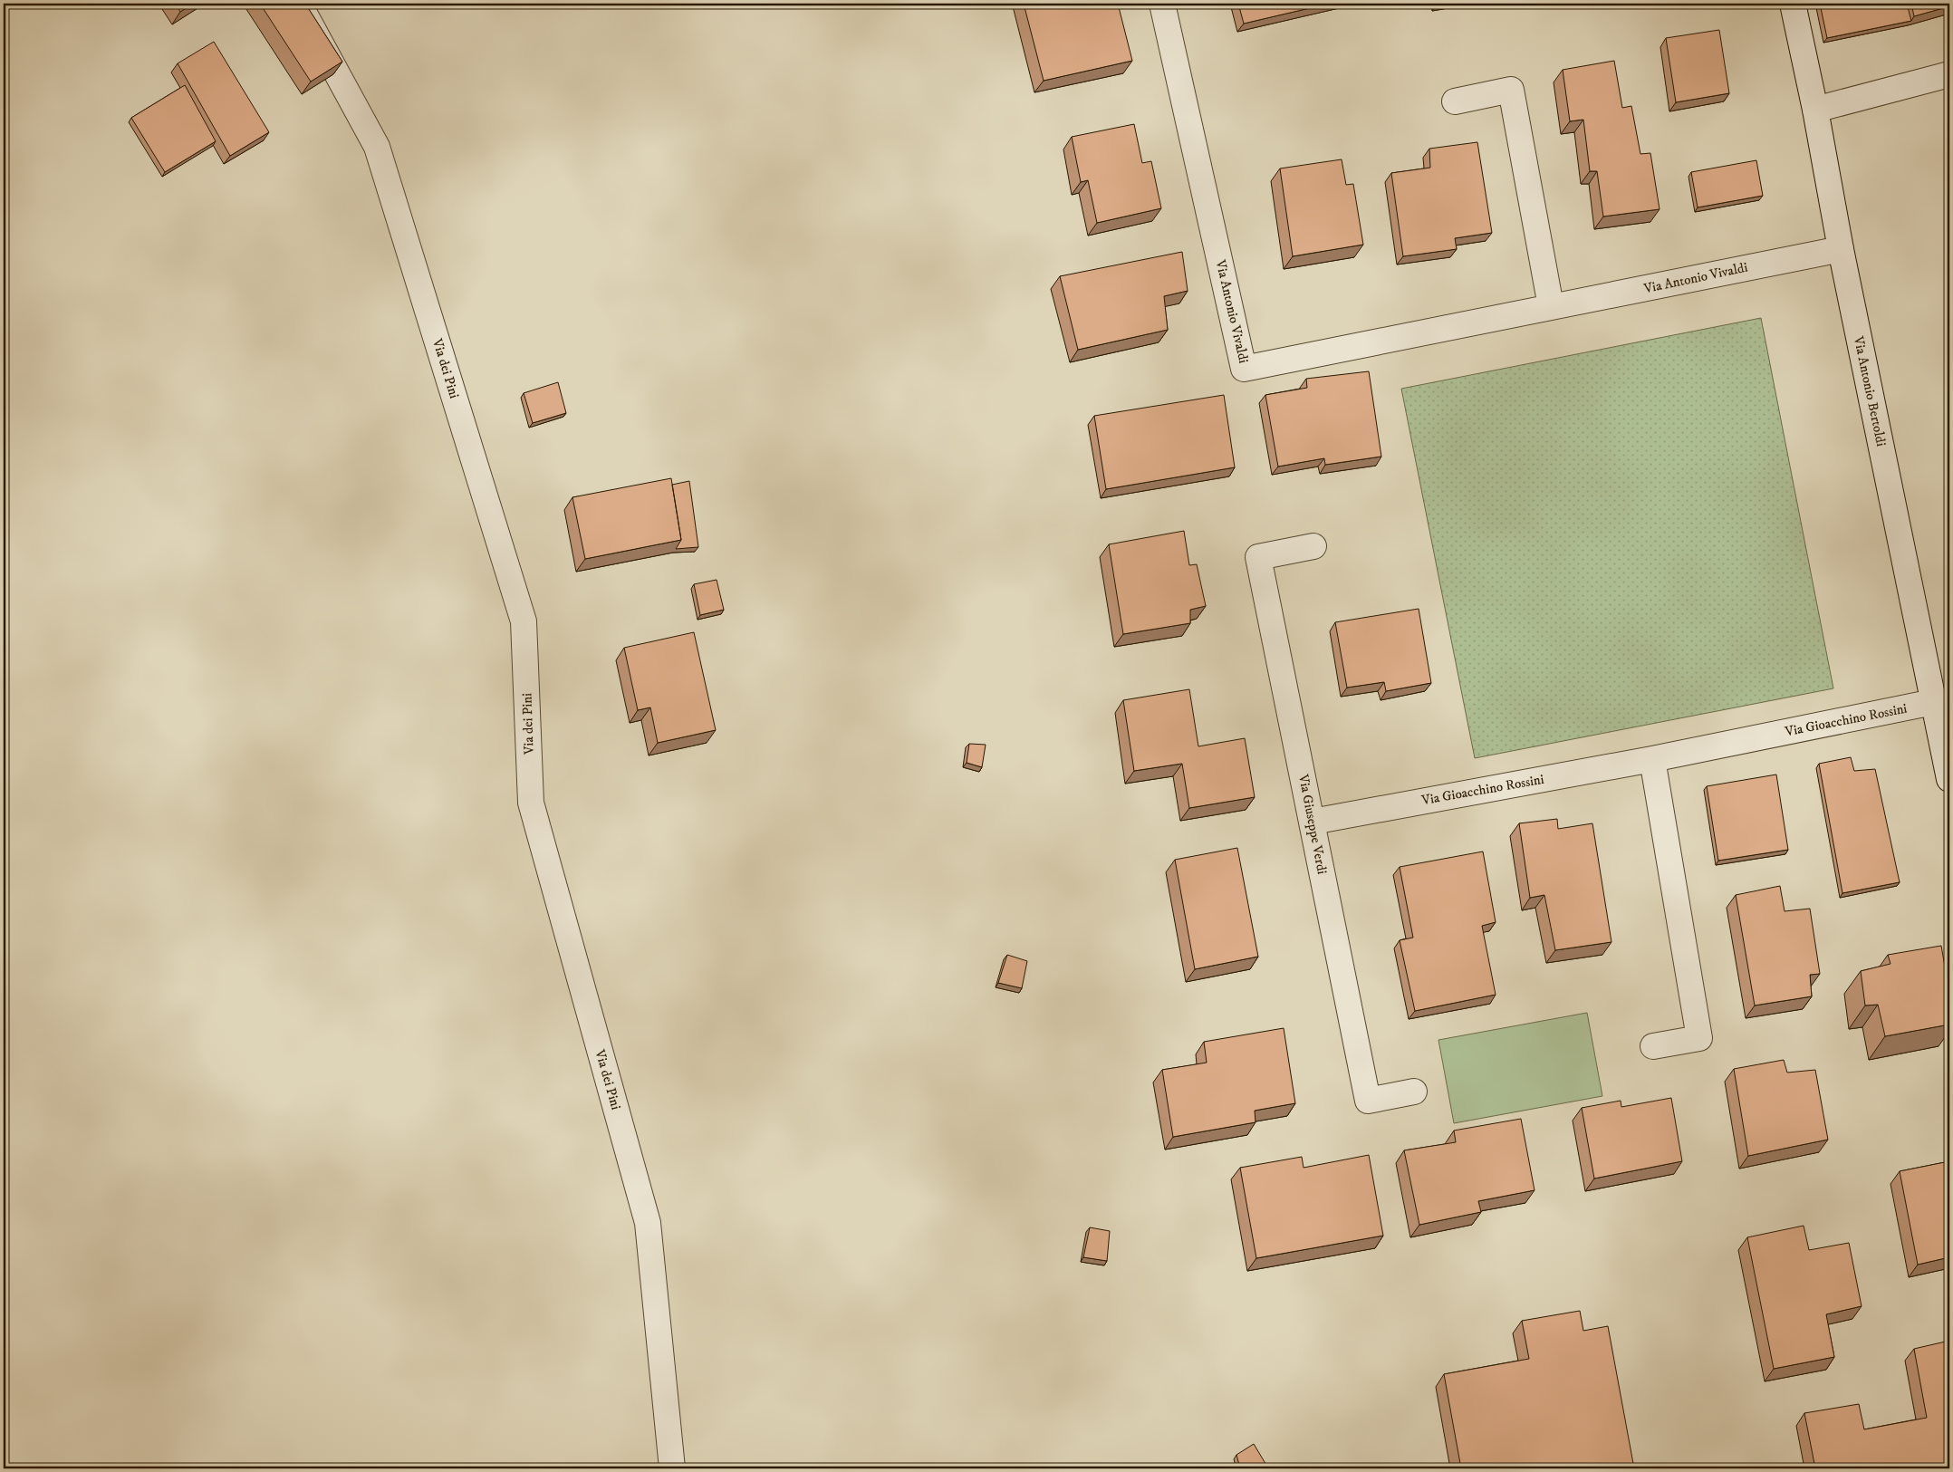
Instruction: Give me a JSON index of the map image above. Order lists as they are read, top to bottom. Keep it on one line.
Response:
{"streets":{"street":["Via Antonio Vivaldi","Via dei Pini","Via Antonio Bertoldi","Via Gioacchino Rossini","Via Giuseppe Verdi"]},"crossings":[["Via Antonio Vivaldi","Via Antonio Bertoldi"],["Via Antonio Bertoldi","Via Gioacchino Rossini"],["Via Gioacchino Rossini","Via Giuseppe Verdi"]]}
